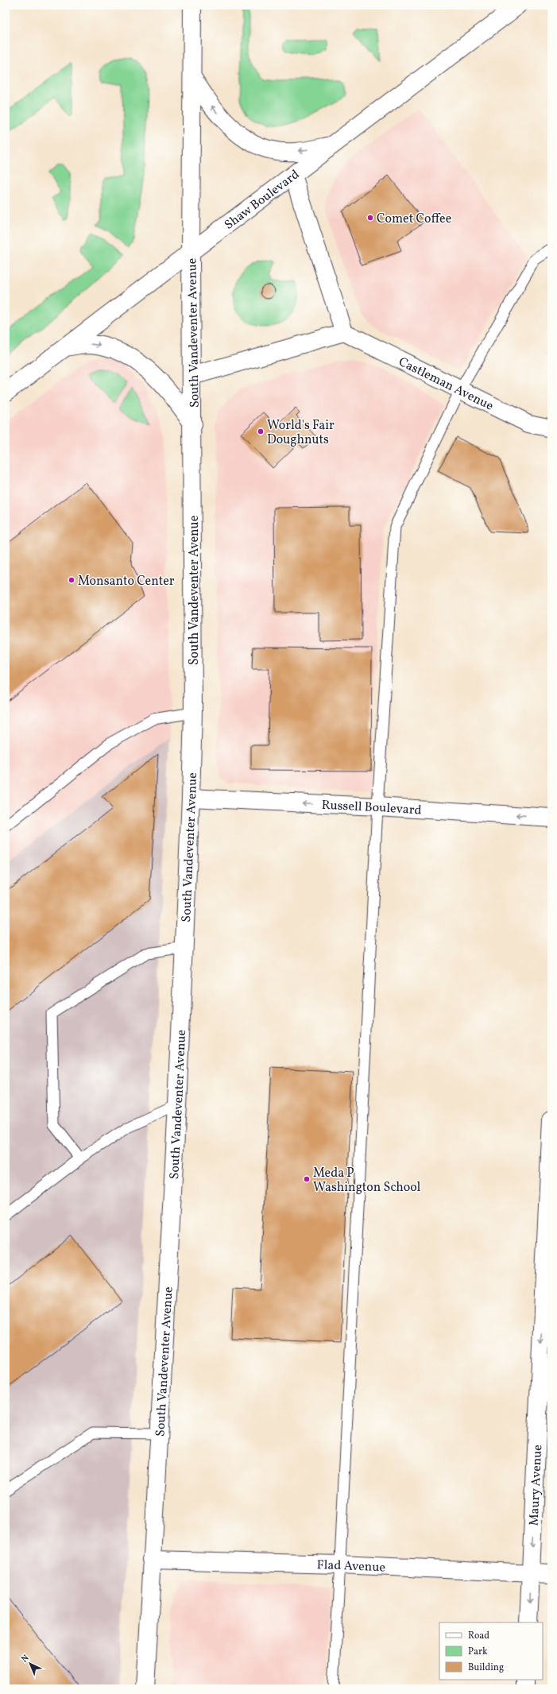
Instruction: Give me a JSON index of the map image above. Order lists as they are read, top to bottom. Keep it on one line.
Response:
{"streets":{"street":["Shaw Boulevard","South Vandeventer Avenue","Castleman Avenue","Russell Boulevard","Maury Avenue","Flad Avenue"]},"crossings":[["Shaw Boulevard","South Vandeventer Avenue"],["South Vandeventer Avenue","Russell Boulevard"],["South Vandeventer Avenue","Flad Avenue"],["Maury Avenue","Flad Avenue"]],"one_way":["Russell Boulevard","Maury Avenue"],"places":["Comet Coffee","World's Fair Doughnuts","Monsanto Center","Meda P Washington School"],"legend":["Road","Park","Building"],"north":"top left"}
